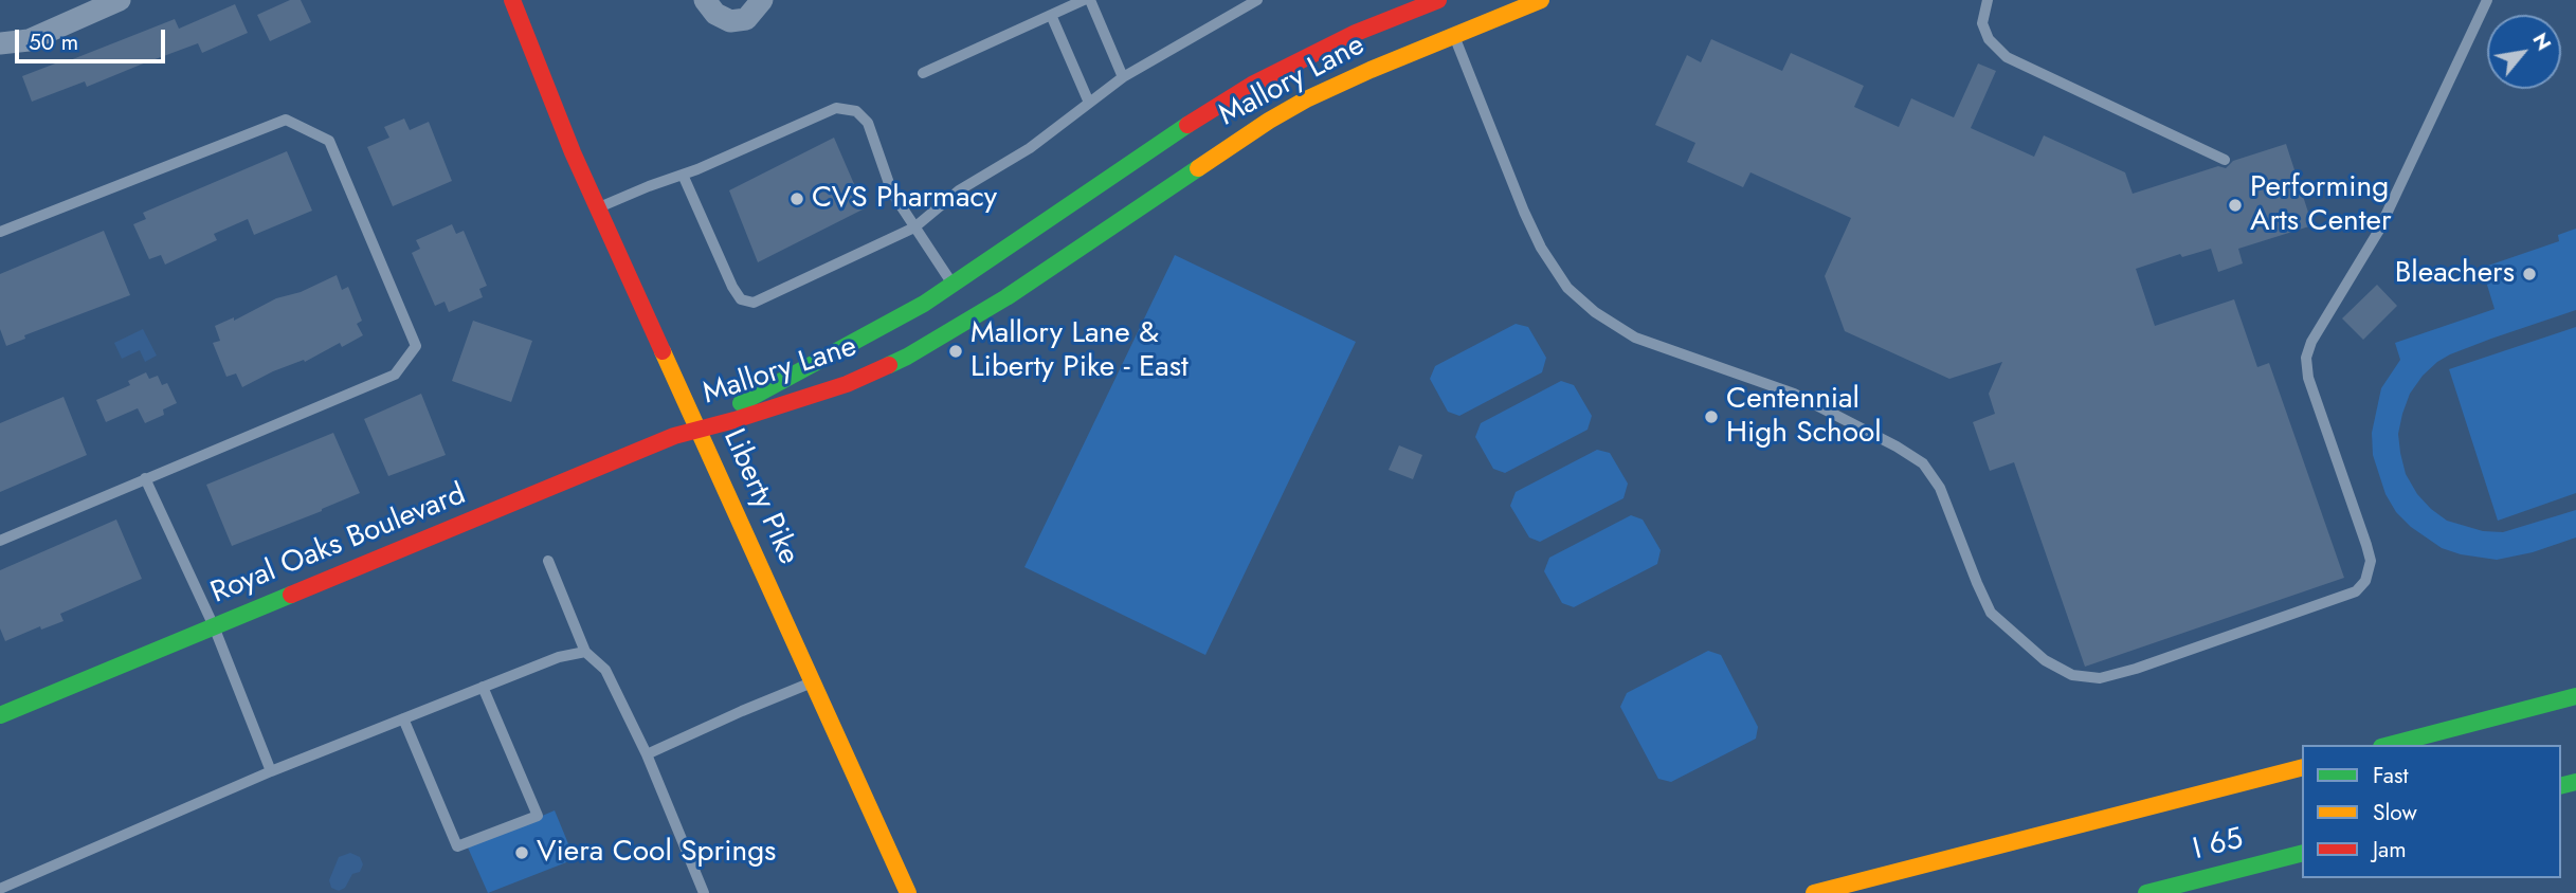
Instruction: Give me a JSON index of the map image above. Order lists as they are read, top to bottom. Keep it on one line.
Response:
{"streets":{"main road":["Mallory Lane","Liberty Pike","Royal Oaks Boulevard","I 65"]},"crossings":[["Mallory Lane","Liberty Pike"],["Mallory Lane","Royal Oaks Boulevard"],["Liberty Pike","Royal Oaks Boulevard"]],"places":["CVS Pharmacy","Performing Arts Center","Bleachers","Mallory Lane & Liberty Pike - East","Centennial High School","Viera Cool Springs"],"legend":["Fast","Slow","Jam"],"scale_bar":"50 m","north":"top right"}
